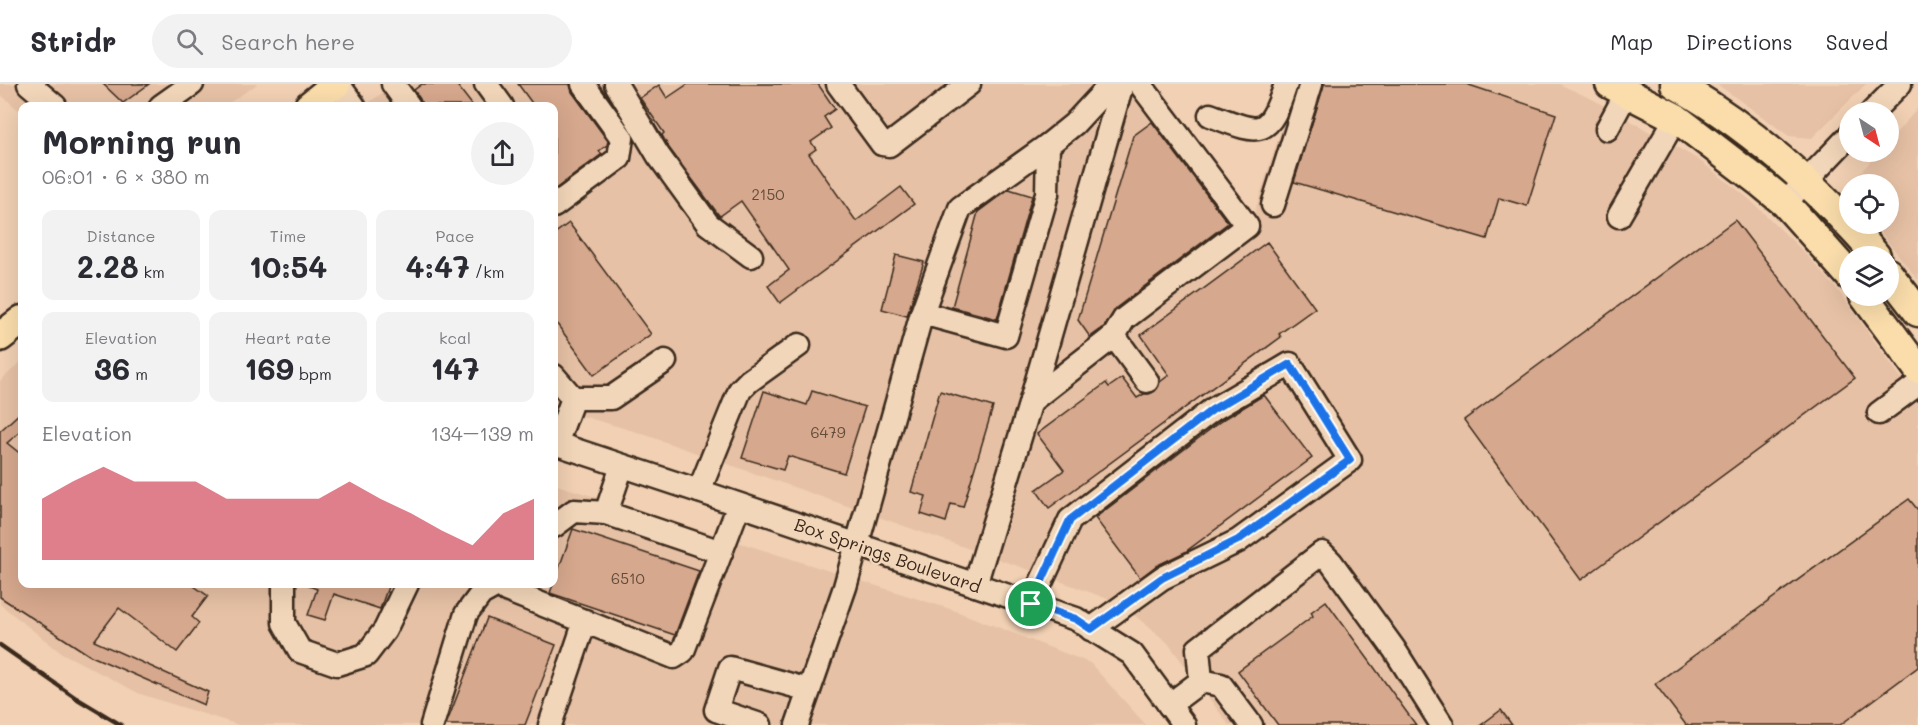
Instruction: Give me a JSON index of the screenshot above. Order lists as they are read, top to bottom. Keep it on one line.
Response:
{"streets":{"street":["Box Springs Boulevard"]},"house_numbers":["2150","6479","6510"],"north":"bottom right","page":{"header":"Stridr","search":"Search here","nav":["Map","Directions","Saved"],"heading":["Morning run","06:01 · 6 × 380 m"],"stats":[["Distance","2.28 km"],["Time","10:54"],["Pace","4:47 /km"],["Elevation","36 m"],["Heart rate","169 bpm"],["kcal","147"]],"chart":["Elevation","134–139 m"]}}
